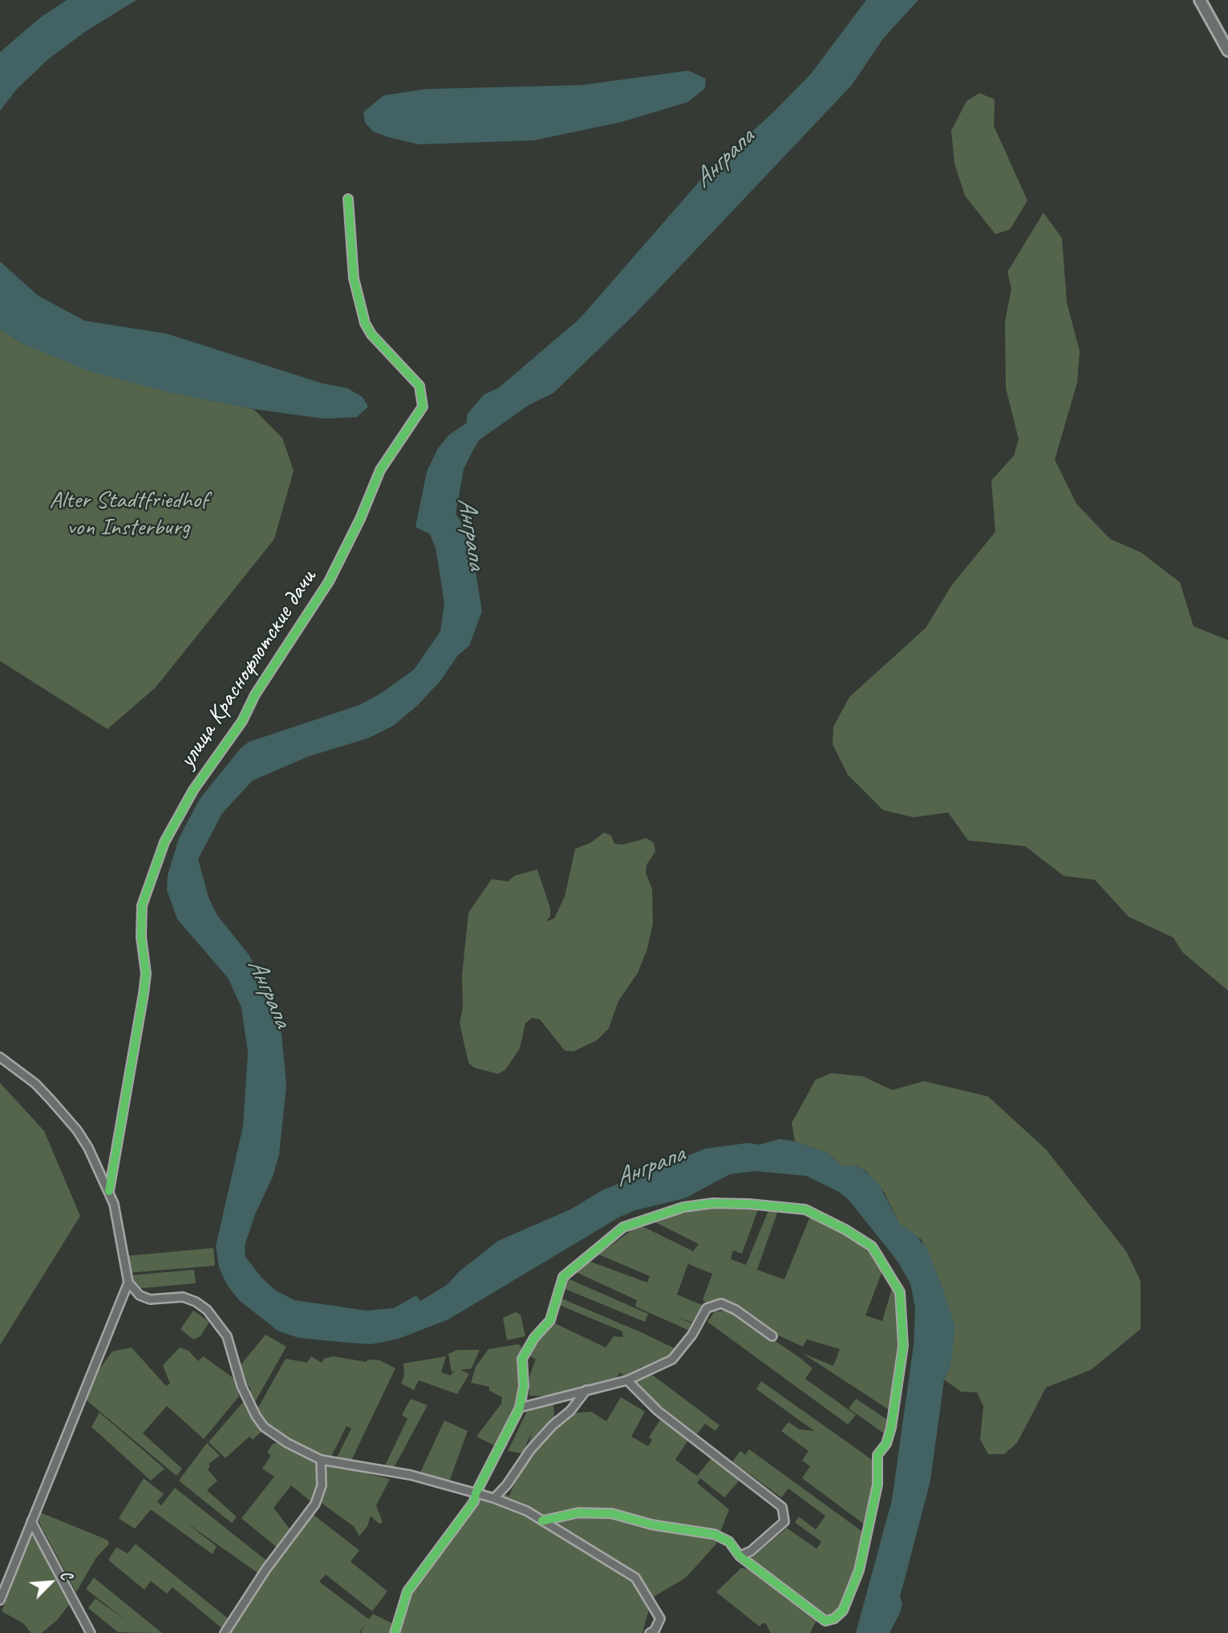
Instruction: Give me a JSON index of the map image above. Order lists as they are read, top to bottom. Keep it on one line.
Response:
{"streets":{"street":["улица Краснофлотские дачи"]},"water":["Анграпа"],"parks":["Alter Stadtfriedhof von Insterburg"],"north":"top right"}
